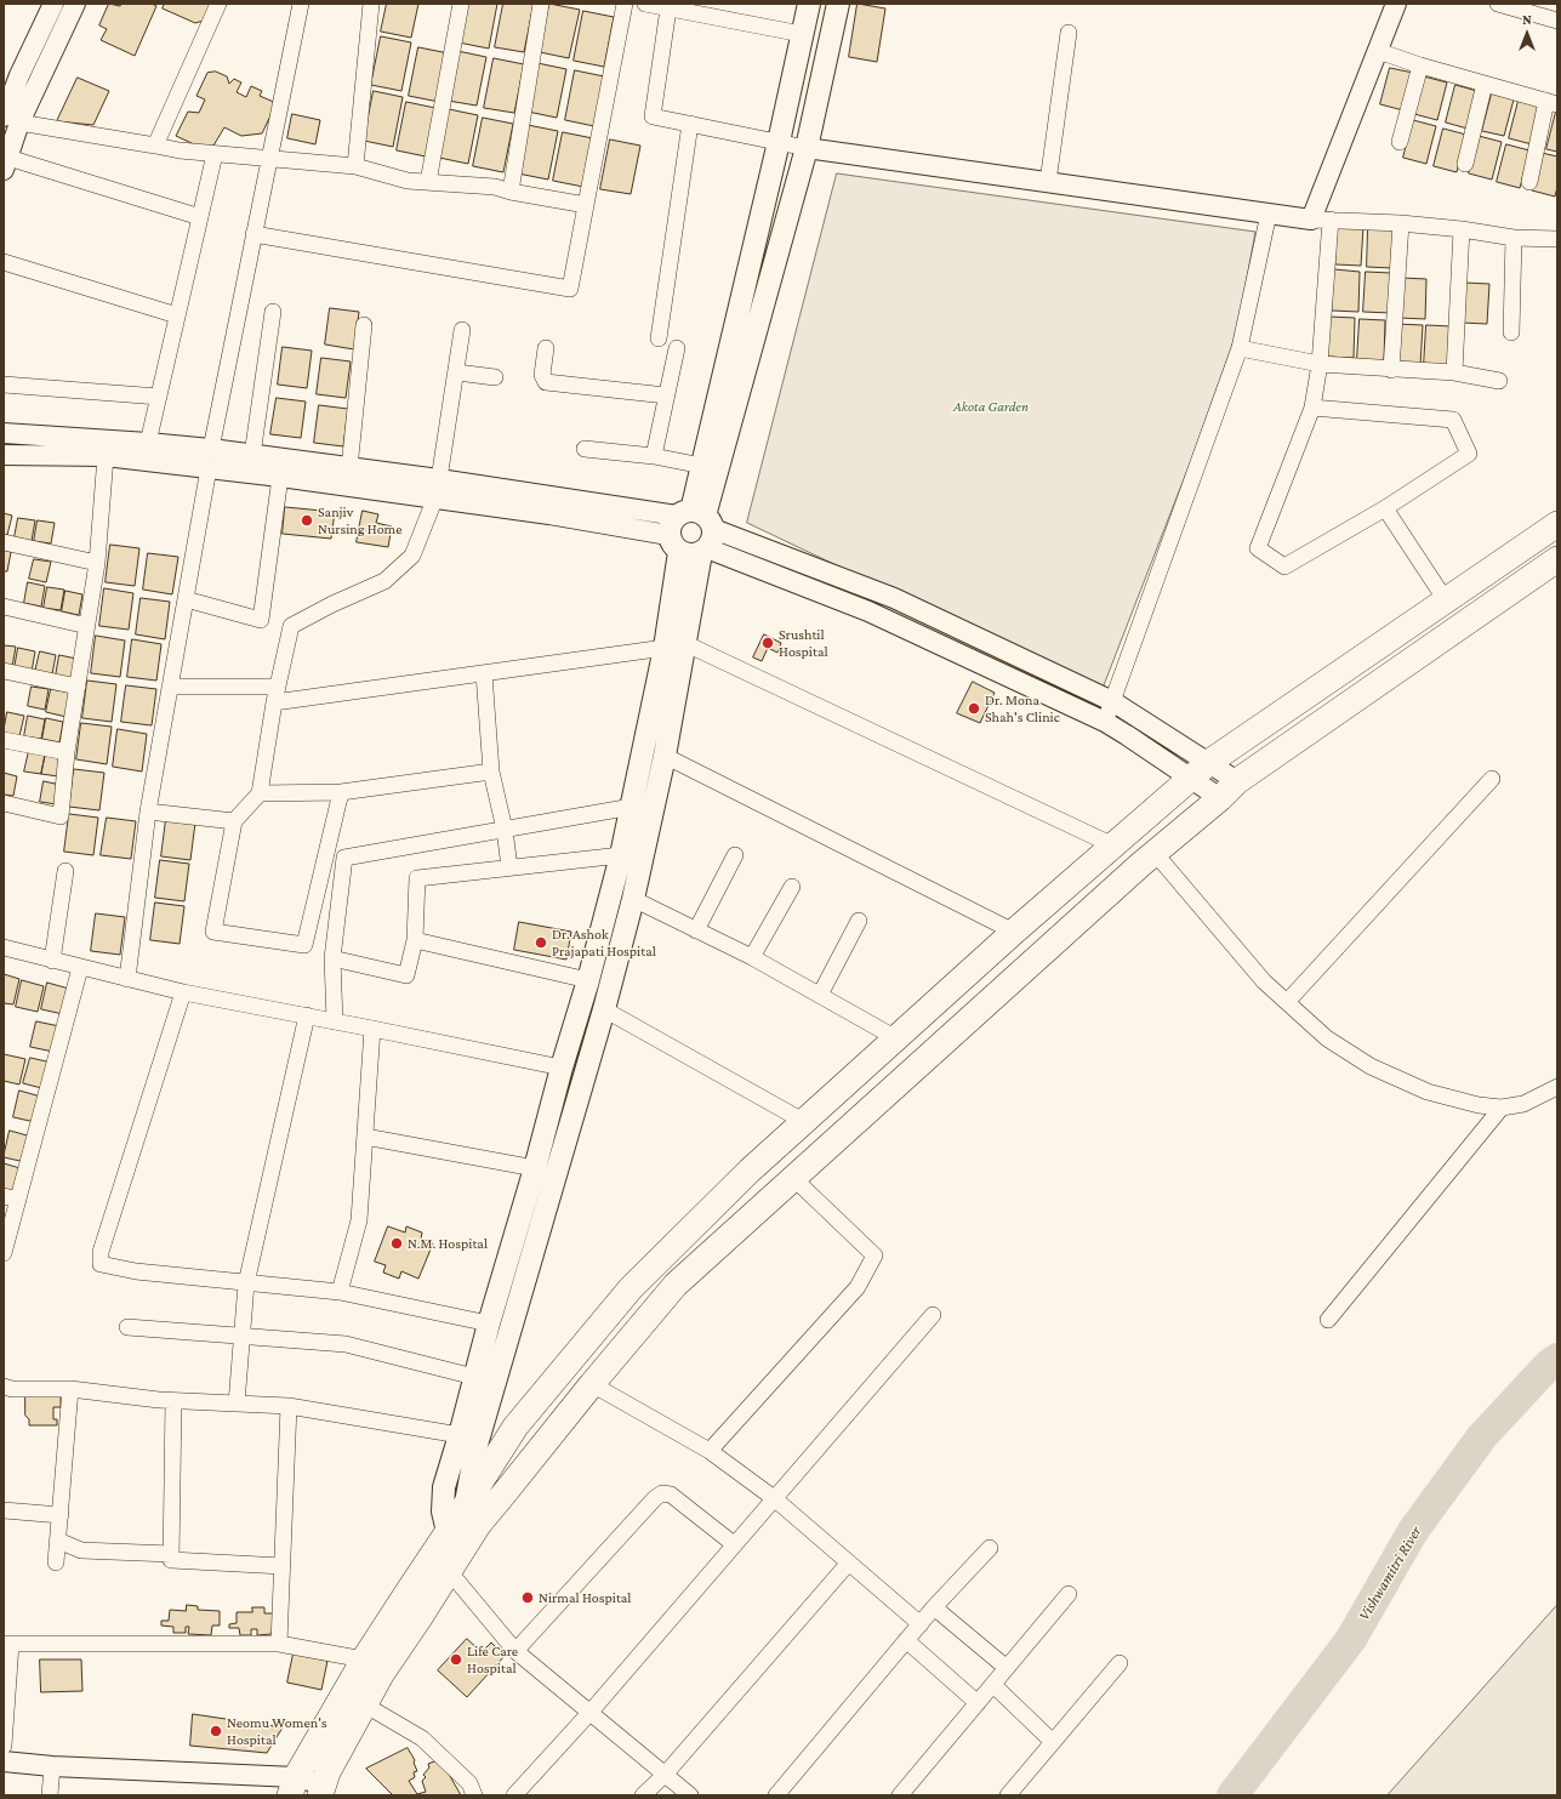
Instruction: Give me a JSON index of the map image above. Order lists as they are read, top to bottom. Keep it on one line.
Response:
{"water":["Vishwamitri River"],"parks":["Akota Garden"],"places":["Sanjiv Nursing Home","Srushtil Hospital","Dr. Mona Shah's Clinic","Dr. Ashok Prajapati Hospital","N.M. Hospital","Nirmal Hospital","Life Care Hospital","Neomu Women's Hospital"],"north":"top"}
